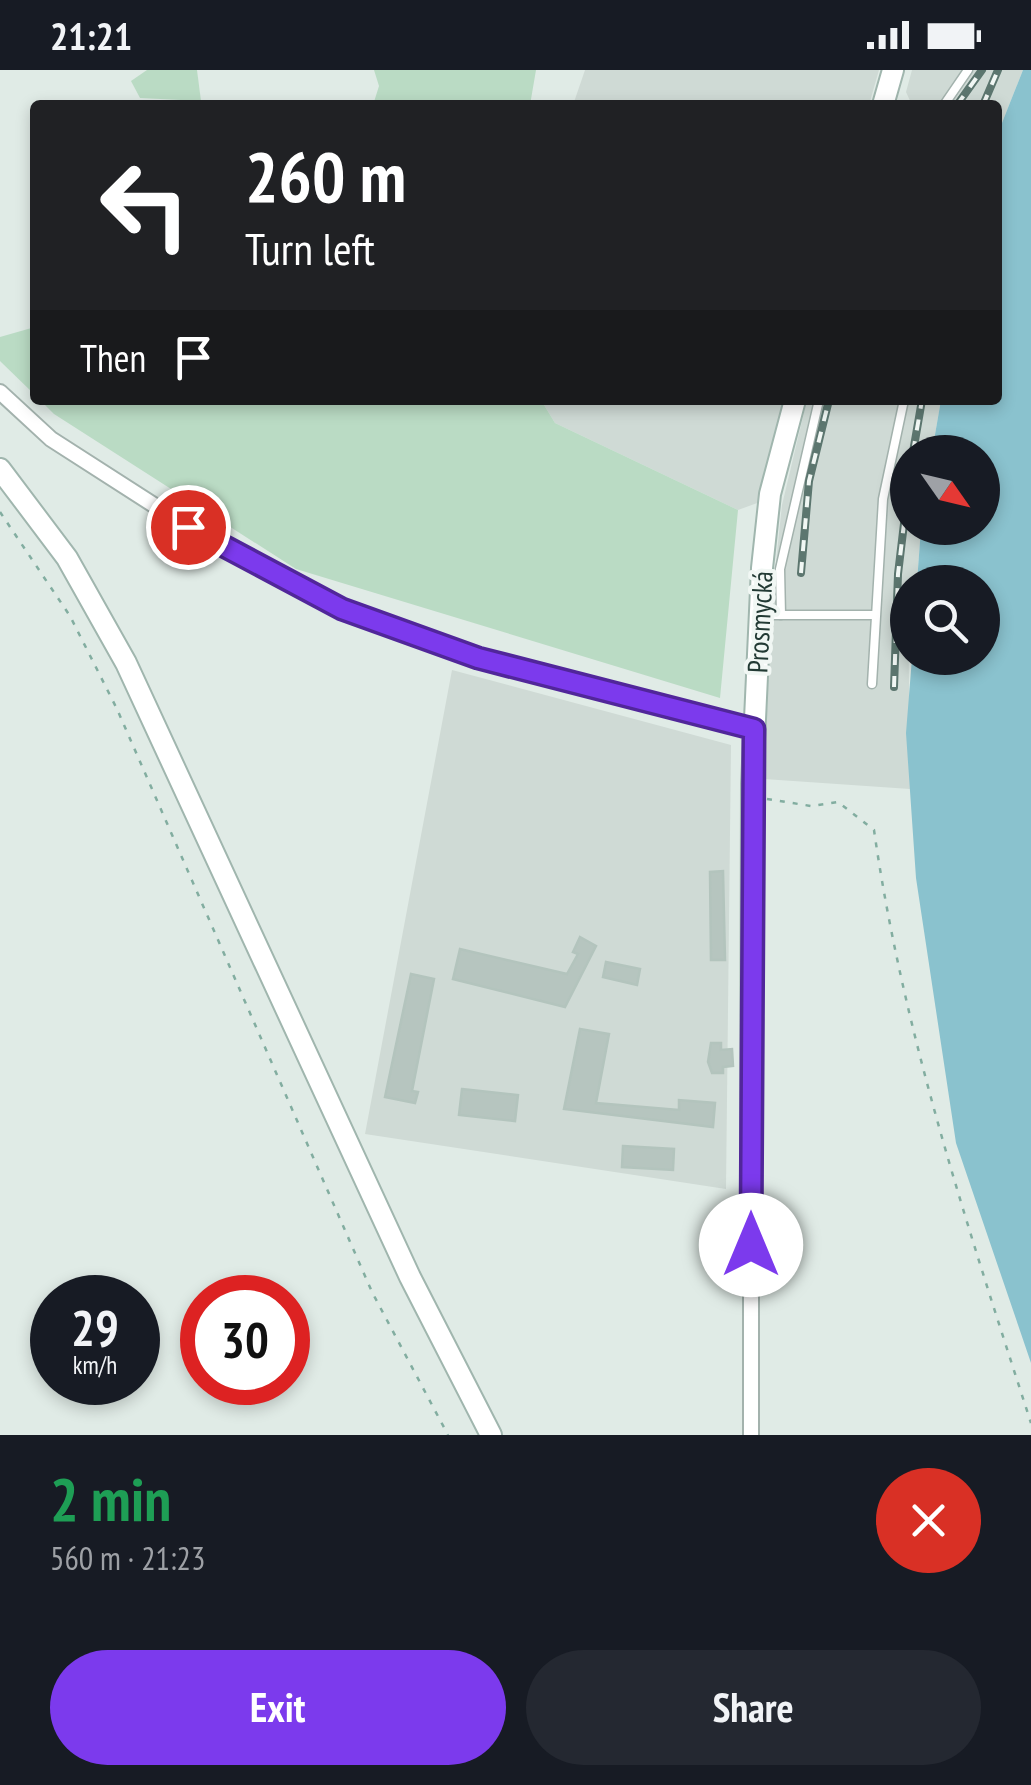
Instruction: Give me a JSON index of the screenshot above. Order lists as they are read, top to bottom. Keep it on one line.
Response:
{"streets":{"main road":["Prosmycká"]},"north":"bottom right","page":{"status":"21:21","turn":["260 m","Turn left"],"then":"Then","speed":"29 km/h","limit":"30","heading":["2 min","560 m · 21:23"],"buttons":["Exit","Share"]}}
